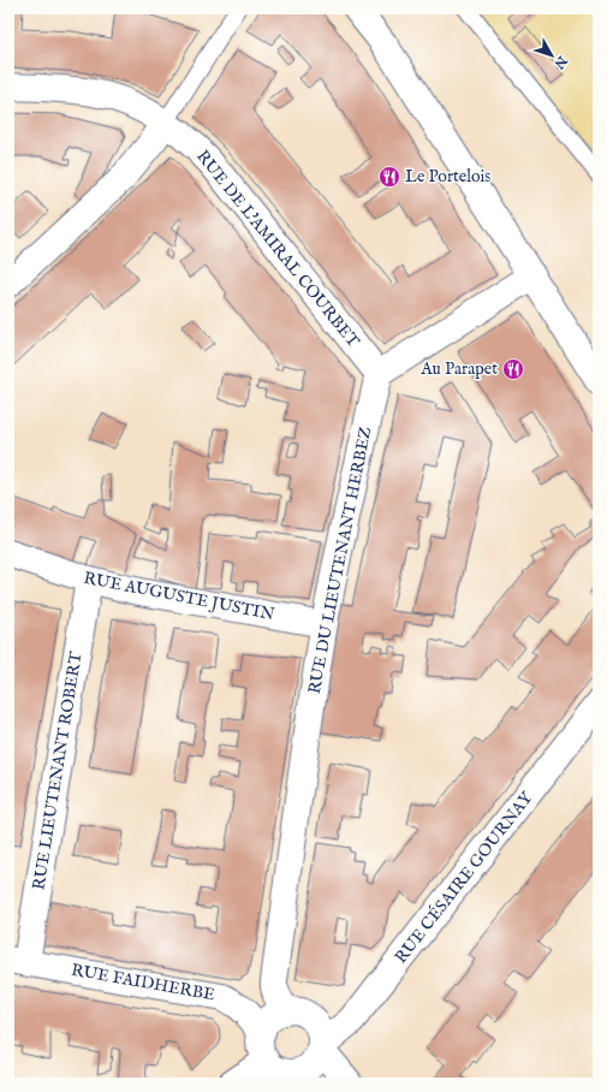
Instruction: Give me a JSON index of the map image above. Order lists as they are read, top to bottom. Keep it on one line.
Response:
{"streets":{"street":["RUE DE L'AMIRAL COURBET","RUE DU LIEUTENANT HERBEZ","RUE AUGUSTE JUSTIN","RUE LIEUTENANT ROBERT","RUE CÉSAIRE GOURNAY","RUE FAIDHERBE"]},"crossings":[["RUE DE L'AMIRAL COURBET","RUE DU LIEUTENANT HERBEZ"],["RUE DU LIEUTENANT HERBEZ","RUE AUGUSTE JUSTIN"],["RUE DU LIEUTENANT HERBEZ","RUE CÉSAIRE GOURNAY"],["RUE DU LIEUTENANT HERBEZ","RUE FAIDHERBE"],["RUE AUGUSTE JUSTIN","RUE LIEUTENANT ROBERT"],["RUE LIEUTENANT ROBERT","RUE FAIDHERBE"],["RUE CÉSAIRE GOURNAY","RUE FAIDHERBE"]],"places":{"restaurant":["Le Portelois","Au Parapet"]},"north":"bottom right"}
